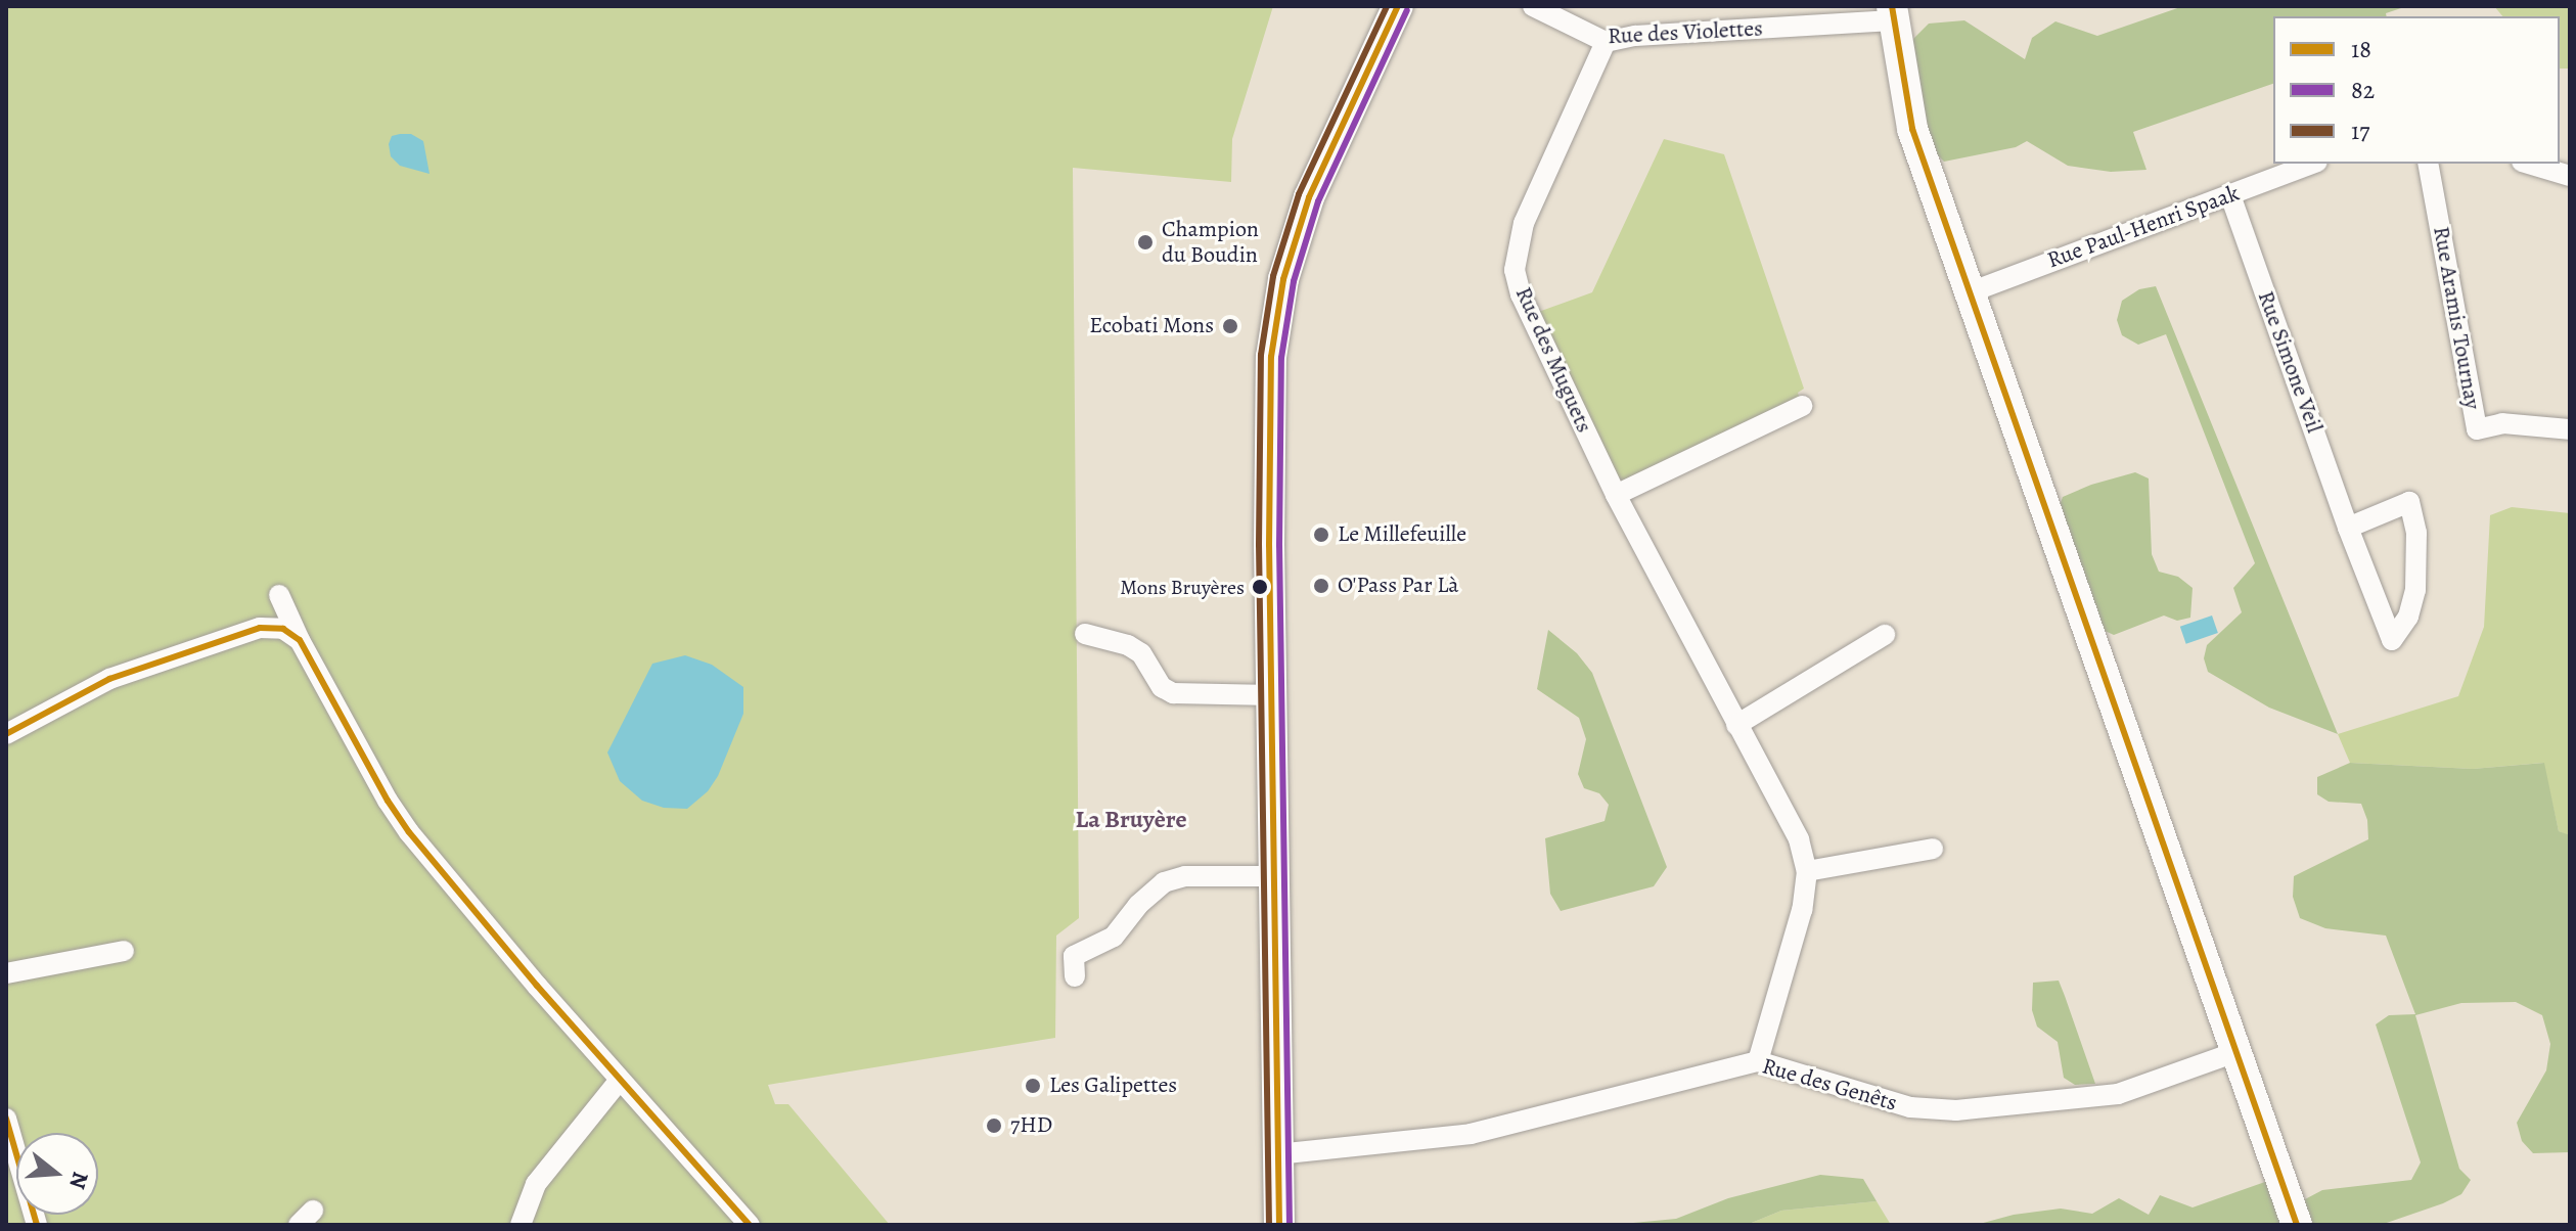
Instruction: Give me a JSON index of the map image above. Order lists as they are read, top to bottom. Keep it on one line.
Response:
{"streets":{"street":["Rue des Violettes","Rue Paul-Henri Spaak","Rue Aramis Tournay","Rue des Muguets","Rue Simone Veil","Rue des Genêts"]},"crossings":[["Rue des Violettes","Rue des Muguets"],["Rue Paul-Henri Spaak","Rue Simone Veil"],["Rue des Muguets","Rue des Genêts"]],"districts":["La Bruyère"],"places":["Champion du Boudin","Ecobati Mons","Le Millefeuille","O'Pass Par Là","Mons Bruyères","Les Galipettes","7HD"],"lines":["transit line 18","transit line 17","transit line 82"],"legend":["18","82","17"],"north":"right"}
